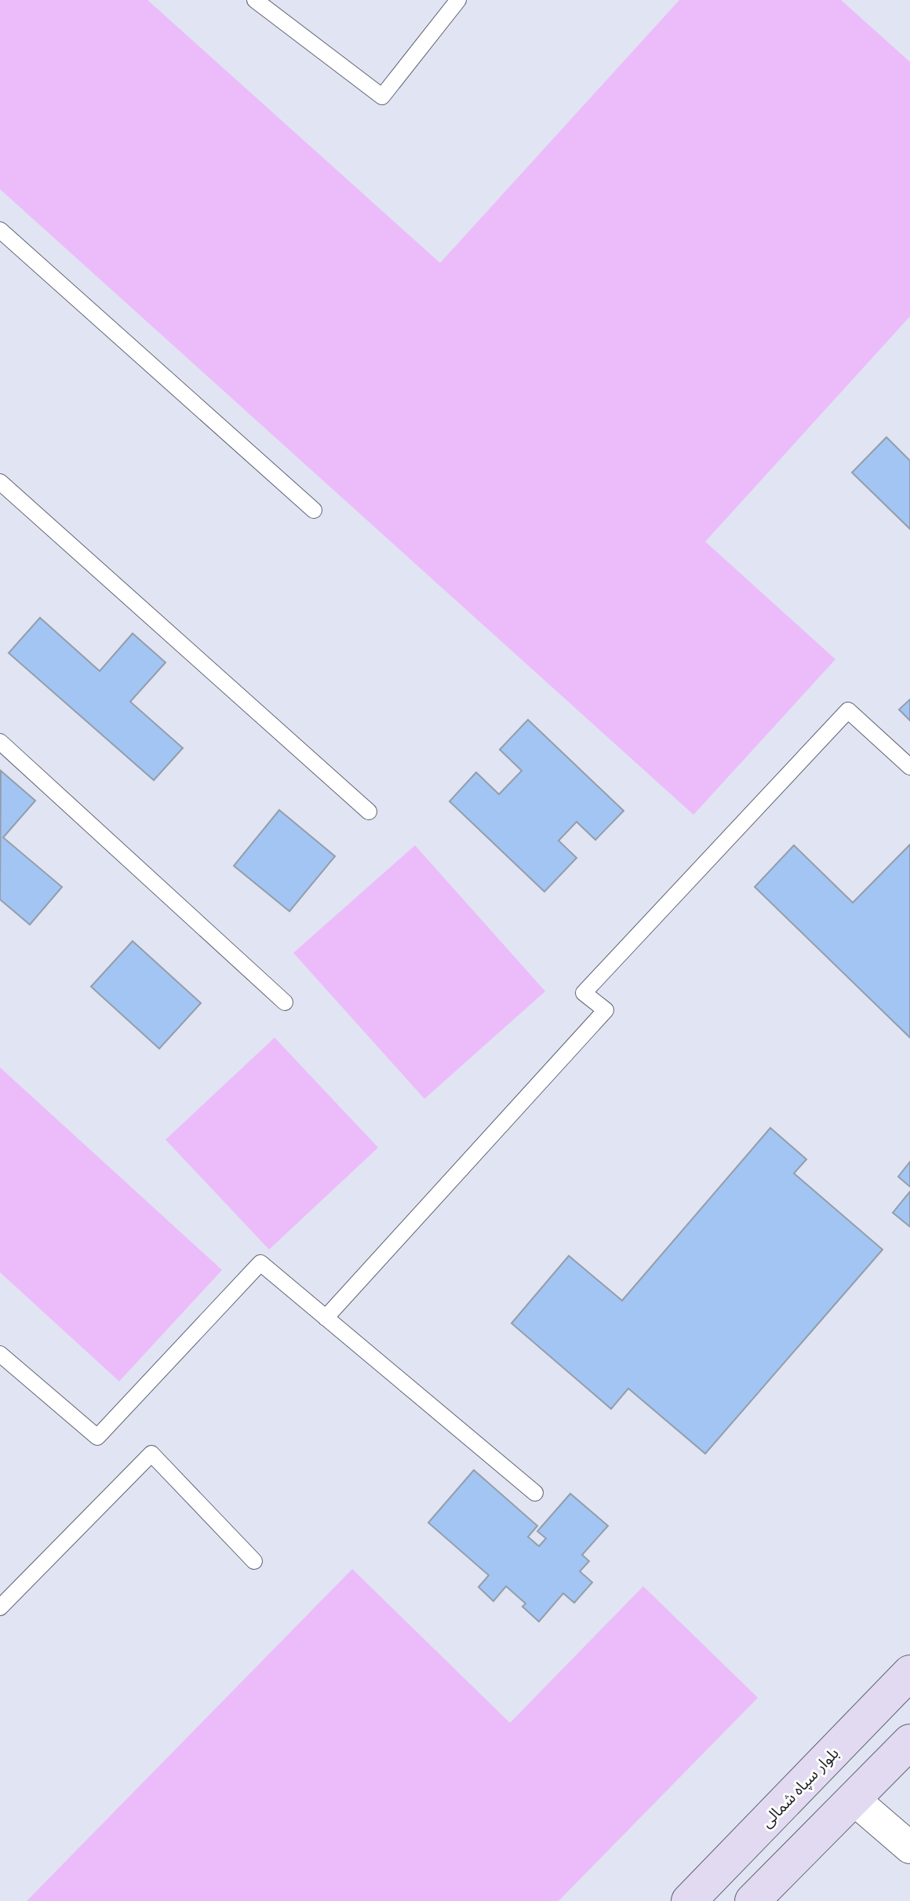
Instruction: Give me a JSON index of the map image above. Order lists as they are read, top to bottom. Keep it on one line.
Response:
{"streets":{"main road":["بلوار سپاه شمالی"]}}
